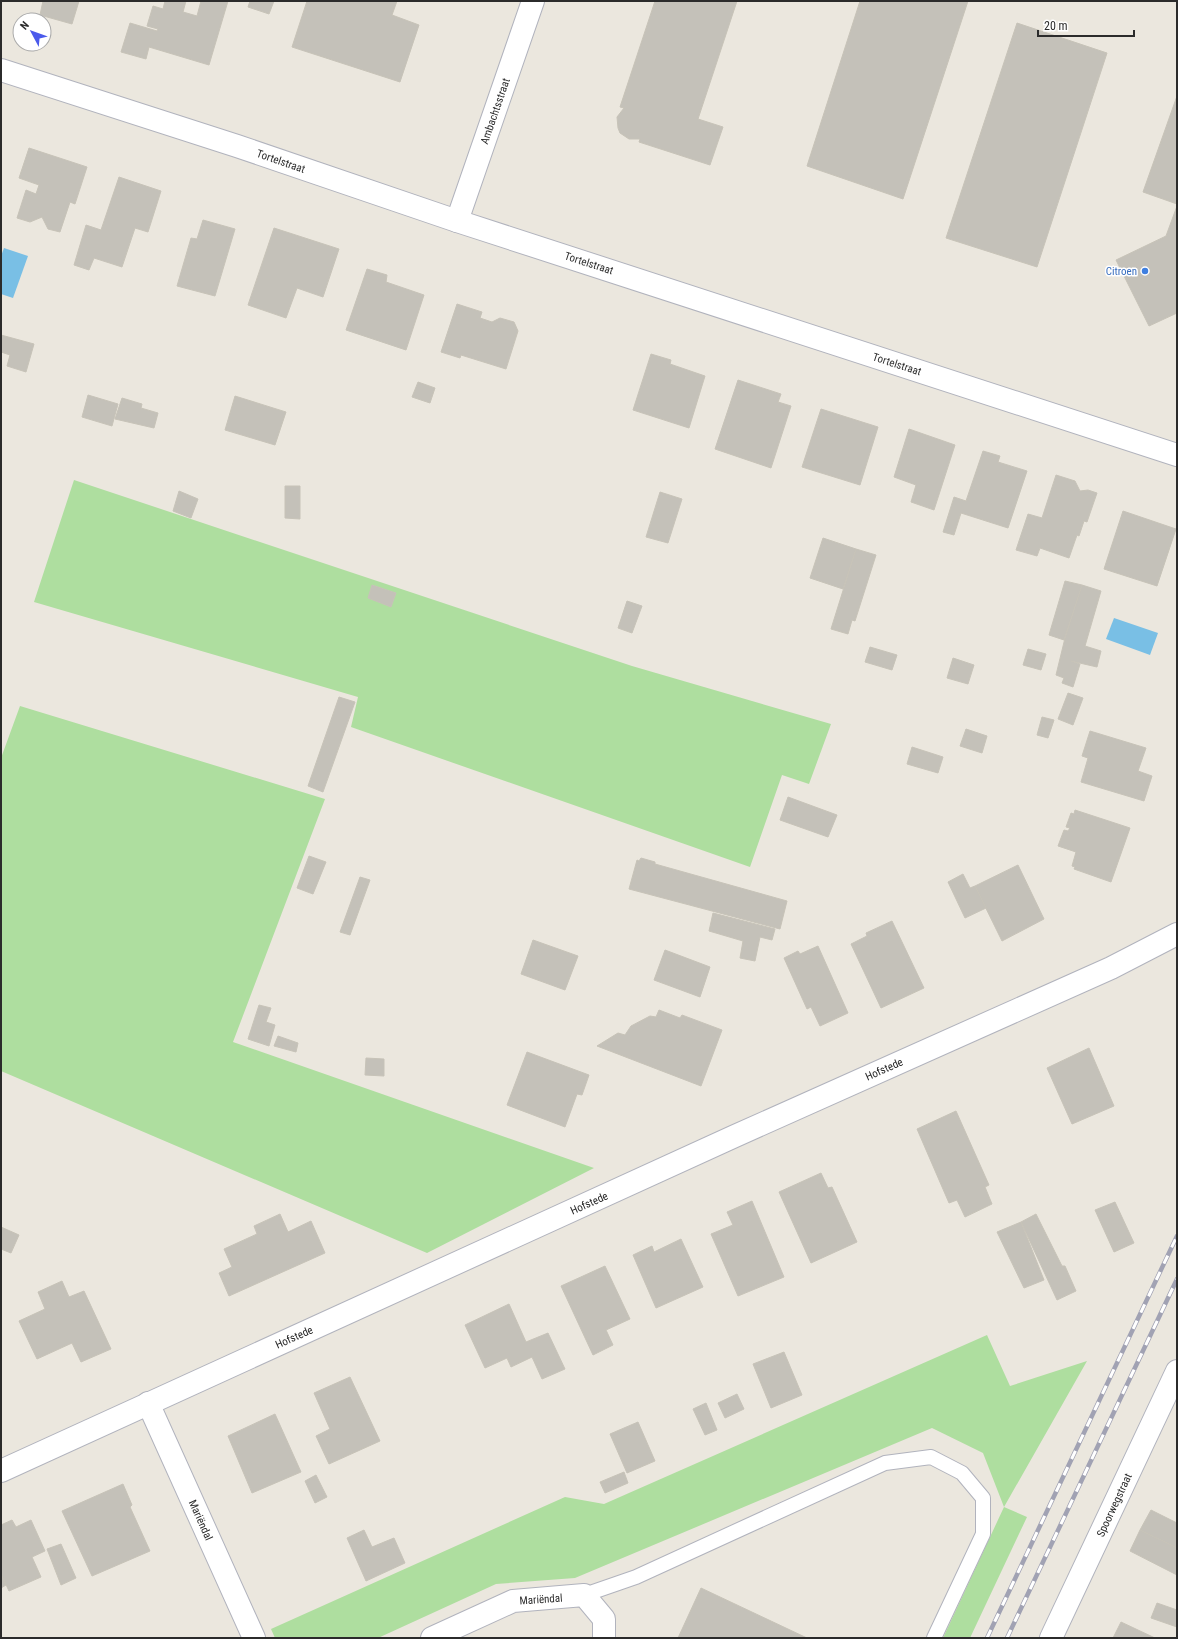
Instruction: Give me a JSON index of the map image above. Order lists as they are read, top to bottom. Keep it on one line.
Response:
{"streets":{"street":["Ambachtsstraat","Tortelstraat","Hofstede","Spoorwegstraat","Mariëndal"]},"crossings":[["Ambachtsstraat","Tortelstraat"],["Hofstede","Mariëndal"]],"places":["Citroen"],"scale_bar":"20 m","north":"top left"}
